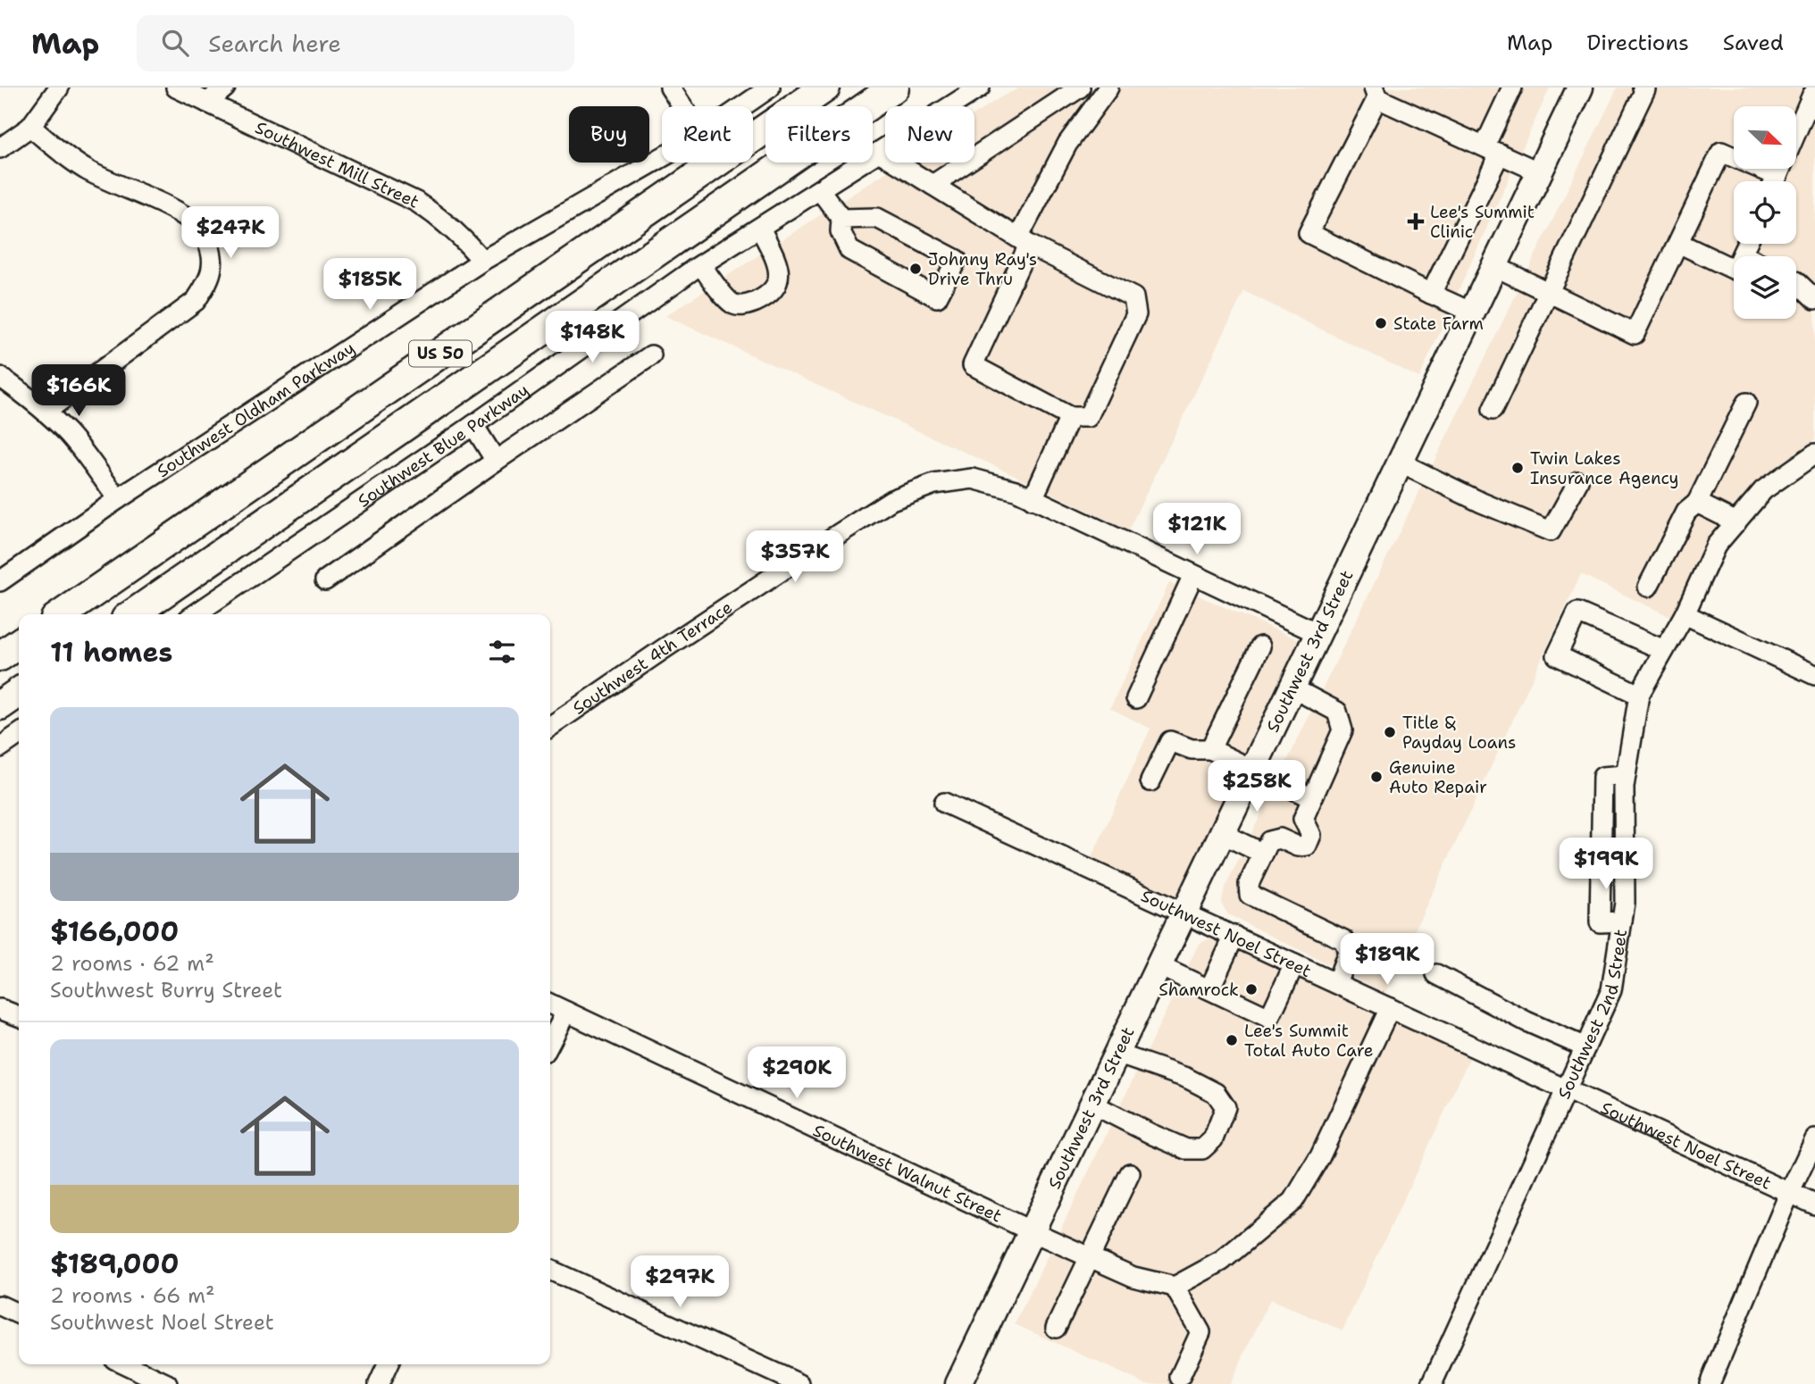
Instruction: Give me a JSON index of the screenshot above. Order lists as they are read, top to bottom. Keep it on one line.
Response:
{"streets":{"highway":["US 50"],"main road":["Southwest 3rd Street"],"street":["Southwest Mill Street","Southwest Oldham Parkway","Southwest Blue Parkway","Southwest 4th Terrace","Southwest Noel Street","Southwest 2nd Street","Southwest Walnut Street"]},"crossings":[["Southwest Mill Street","Southwest Oldham Parkway"],["Southwest 3rd Street","Southwest 4th Terrace"],["Southwest 3rd Street","Southwest Noel Street"],["Southwest 3rd Street","Southwest Walnut Street"],["Southwest Noel Street","Southwest 2nd Street"]],"places":{"health":["Lee's Summit Clinic"],"other":["Johnny Ray's Drive Thru","State Farm","Twin Lakes Insurance Agency","Title & Payday Loans","Genuine Auto Repair","Shamrock","Lee's Summit Total Auto Care"]},"north":"bottom right","page":{"header":"Map","search":"Search here","nav":["Map","Directions","Saved"],"chip":["Buy","Rent","Filters","New"],"price":["$247K","$185K","$148K","$166K","$121K","$357K","$258K","$199K","$189K","$290K","$297K"],"heading":"11 homes","list":[{"name":"$166,000","note":"2 rooms · 62 m² · Southwest Burry Street"},{"name":"$189,000","note":"2 rooms · 66 m² · Southwest Noel Street"}]}}
